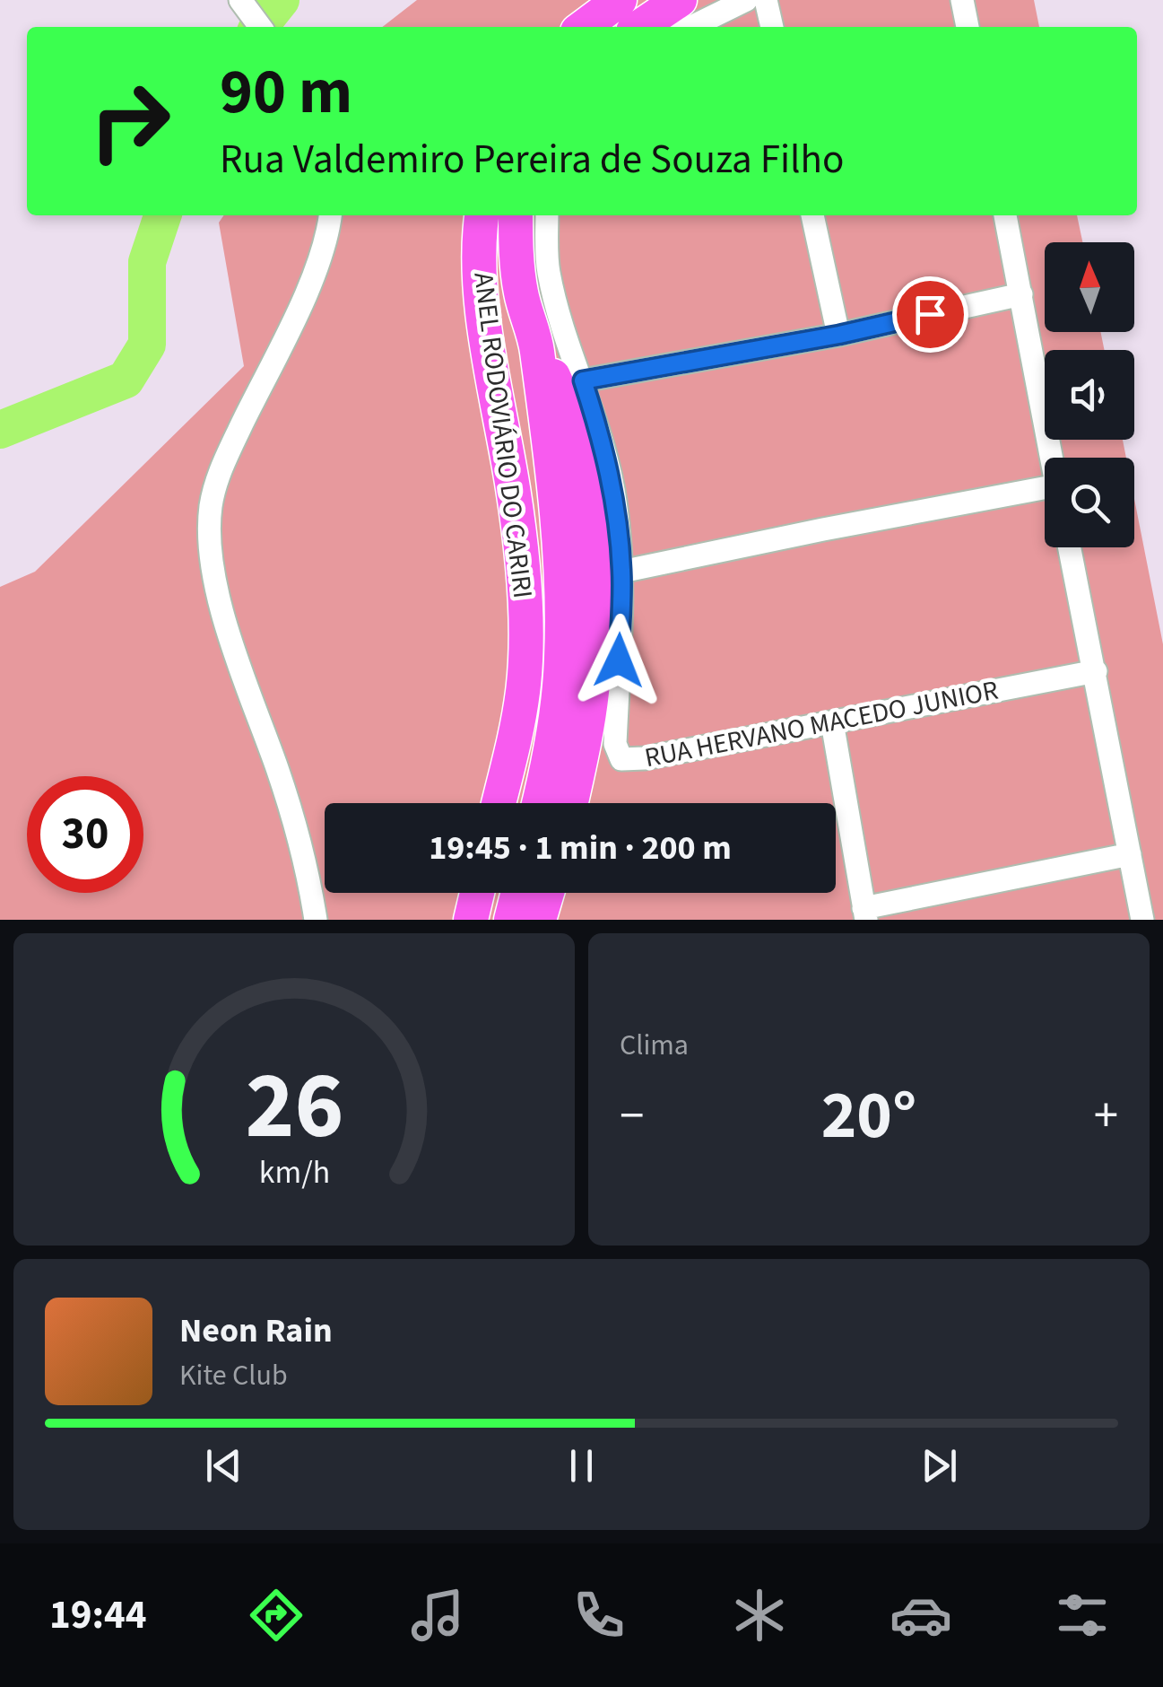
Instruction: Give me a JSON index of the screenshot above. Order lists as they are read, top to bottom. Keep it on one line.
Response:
{"streets":{"main road":["ANEL RODOVIÁRIO DO CARIRI"],"street":["RUA HERVANO MACEDO JUNIOR"]},"north":"top","page":{"turn":["90 m","Rua Valdemiro Pereira de Souza Filho"],"limit":"30","trip":"19:45 · 1 min · 200 m","tile":"Clima","heat":["−","20°","+"],"song":["Neon Rain","Kite Club"],"tabs":"19:44","gauge":["26","km/h"]}}
